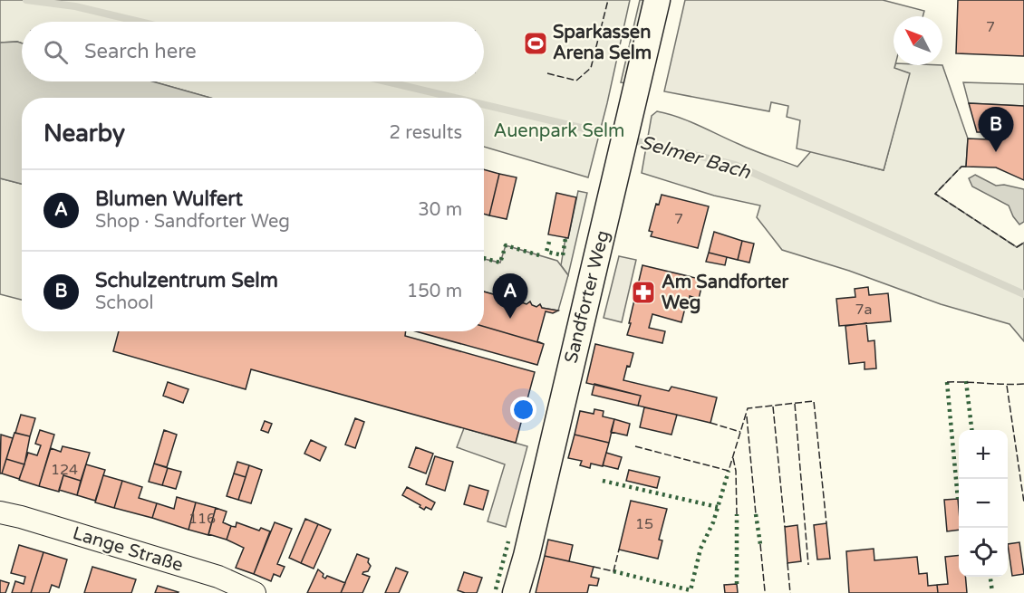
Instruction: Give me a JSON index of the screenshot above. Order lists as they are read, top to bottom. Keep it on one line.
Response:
{"streets":{"street":["Sandforter Weg","Lange Straße"]},"water":["Selmer Bach"],"parks":["Auenpark Selm"],"places":{"sports":["Sparkassen Arena Selm"],"pharmacy":["Am Sandforter Weg"]},"house_numbers":["7","7","7a","124","116","15"],"north":"top left","page":{"search":"Search here","heading":["Nearby","2 results"],"pins":["B","A"],"list":[{"mark":"A","name":"Blumen Wulfert","note":"Shop · Sandforter Weg","value":"30 m"},{"mark":"B","name":"Schulzentrum Selm","note":"School","value":"150 m"}],"map_buttons":["+","−"]}}
